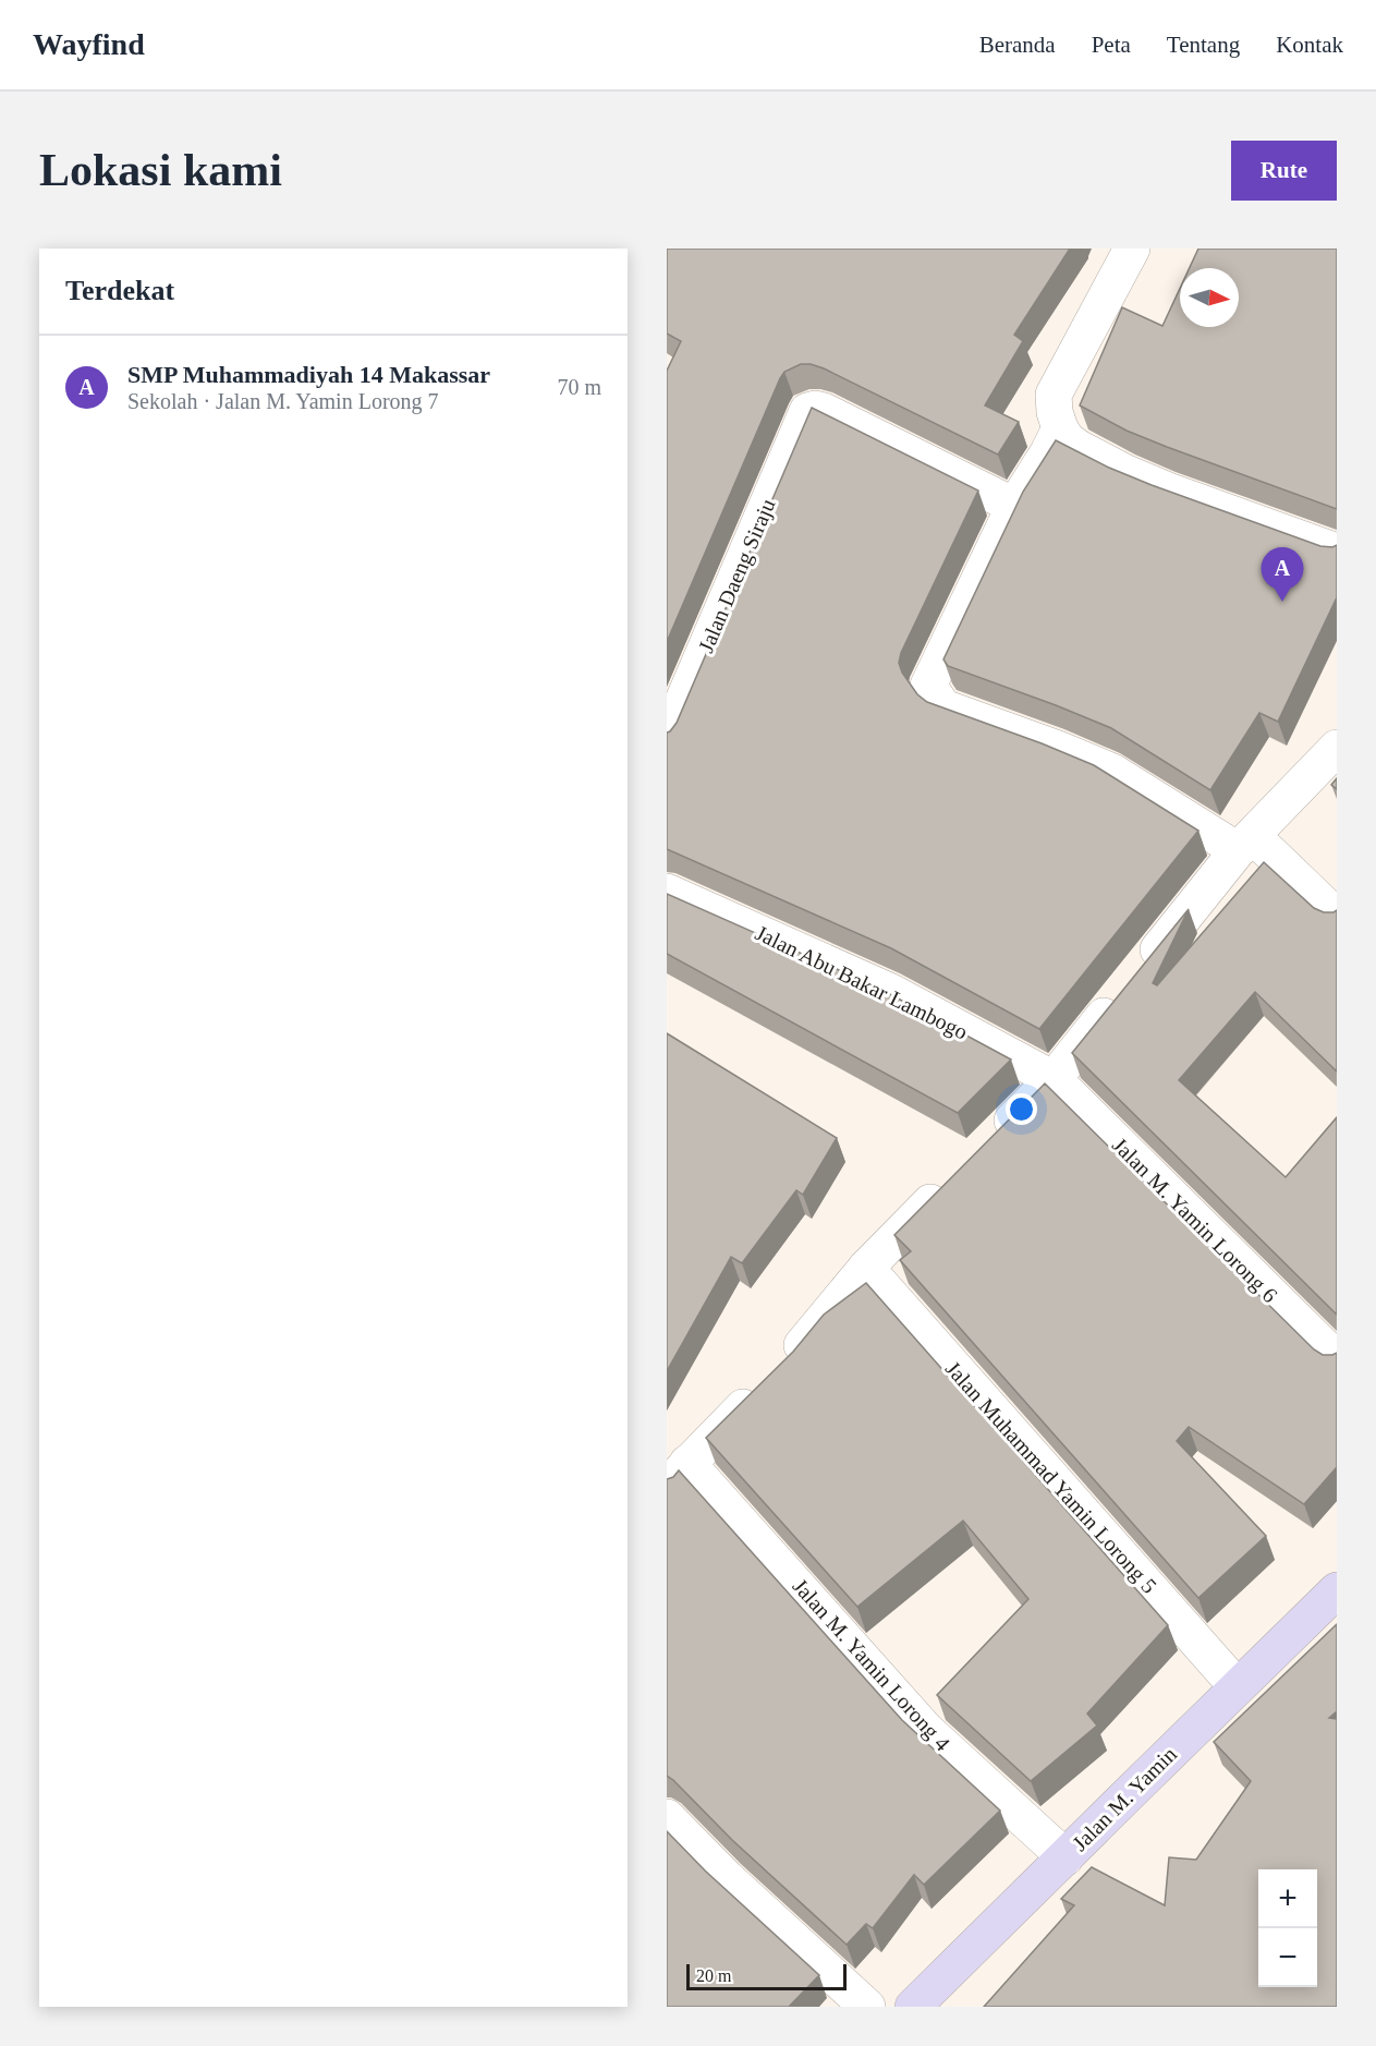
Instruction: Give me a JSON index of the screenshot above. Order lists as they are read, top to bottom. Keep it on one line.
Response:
{"streets":{"street":["Jalan Daeng Siraju","Jalan Abu Bakar Lambogo","Jalan M. Yamin Lorong 6","Jalan Muhammad Yamin Lorong 5","Jalan M. Yamin Lorong 4","Jalan M. Yamin"]},"crossings":[["Jalan Abu Bakar Lambogo","Jalan M. Yamin Lorong 6"],["Jalan Muhammad Yamin Lorong 5","Jalan M. Yamin"],["Jalan M. Yamin Lorong 4","Jalan M. Yamin"]],"scale_bar":"20 m","north":"right","page":{"header":"Wayfind","nav":["Beranda","Peta","Tentang","Kontak"],"buttons":"Rute","title":"Lokasi kami","heading":"Terdekat","list":[{"mark":"A","name":"SMP Muhammadiyah 14 Makassar","note":"Sekolah · Jalan M. Yamin Lorong 7","value":"70 m"}],"pins":"A","map_buttons":["+","−"],"scale":"20 m"}}
